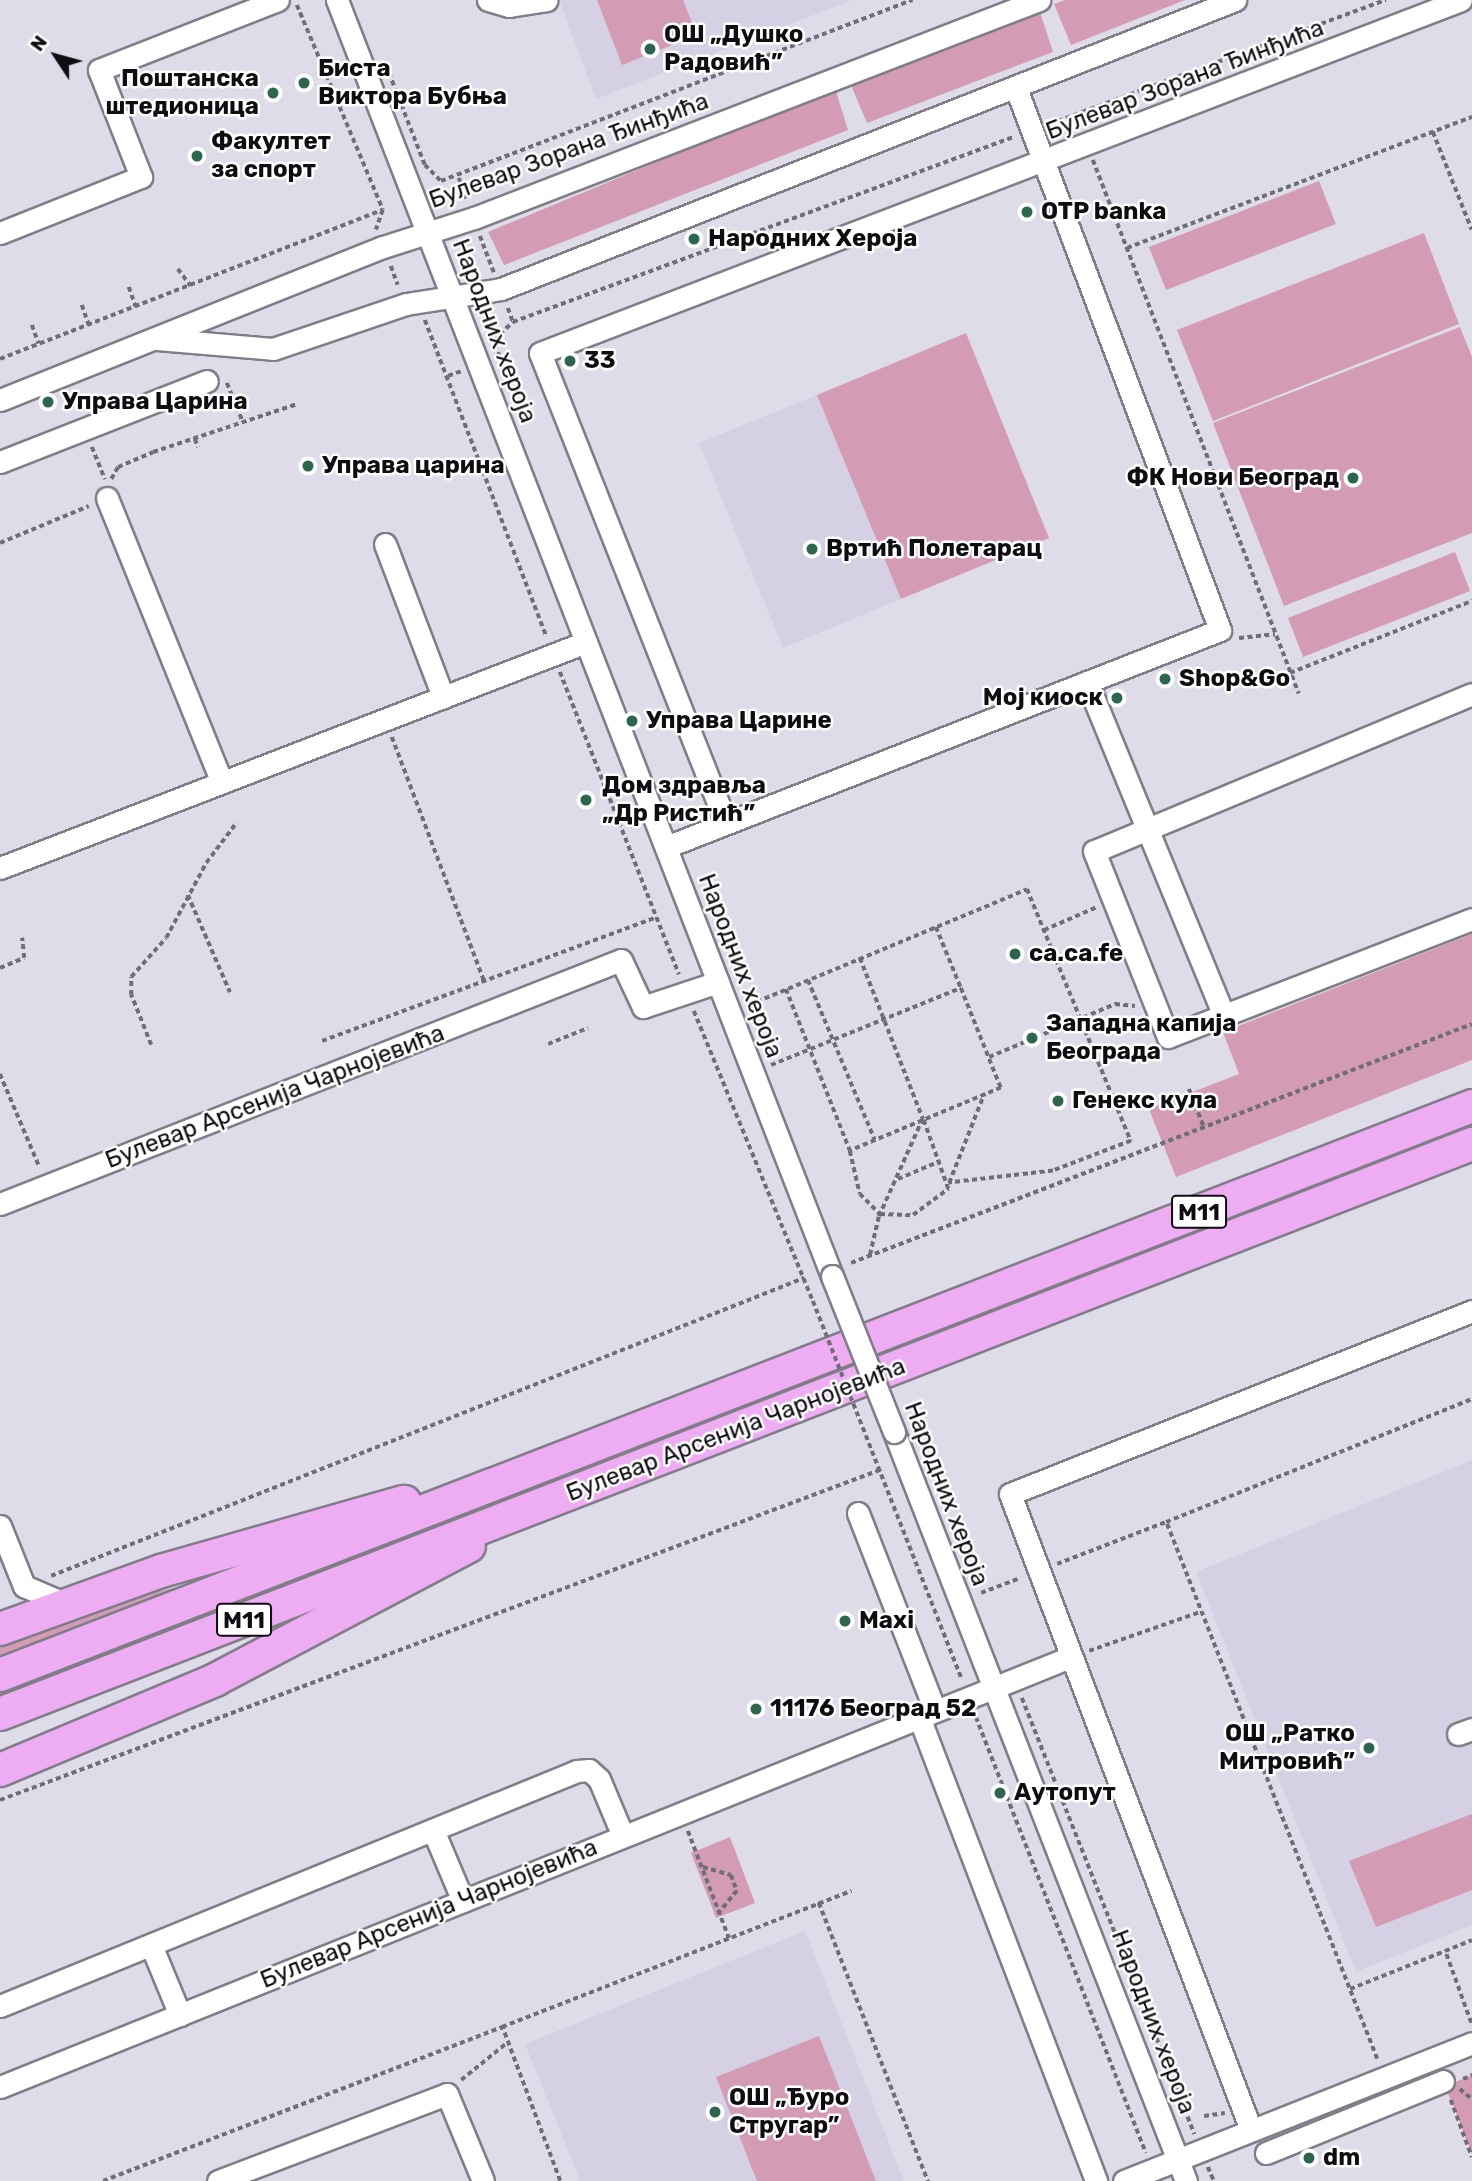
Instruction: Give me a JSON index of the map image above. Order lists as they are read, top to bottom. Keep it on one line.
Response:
{"streets":{"highway":["Булевар Арсенија Чарнојевића","M11"],"street":["Булевар Зорана Ђинђића","Народних хероја"]},"crossings":[["Булевар Зорана Ђинђића","Народних хероја"],["Народних хероја","Булевар Арсенија Чарнојевића"]],"places":["ОШ „Душко Радовић”","Биста Виктора Бубња","Поштанска штедионица","Факултет за спорт","OTP banka","Народних Хероја","33","Управа Царина","Управа царина","ФК Нови Београд","Вртић Полетарац","Shop&Go","Мој киоск","Управа Царине","Дом здравља „Др Ристић”","ca.ca.fe","Западна капија Београда","Генекс кула","Maxi","11176 Београд 52","ОШ „Ратко Митровић”","Аутопут","ОШ „Ђуро Стругар”","dm"],"north":"top left"}
